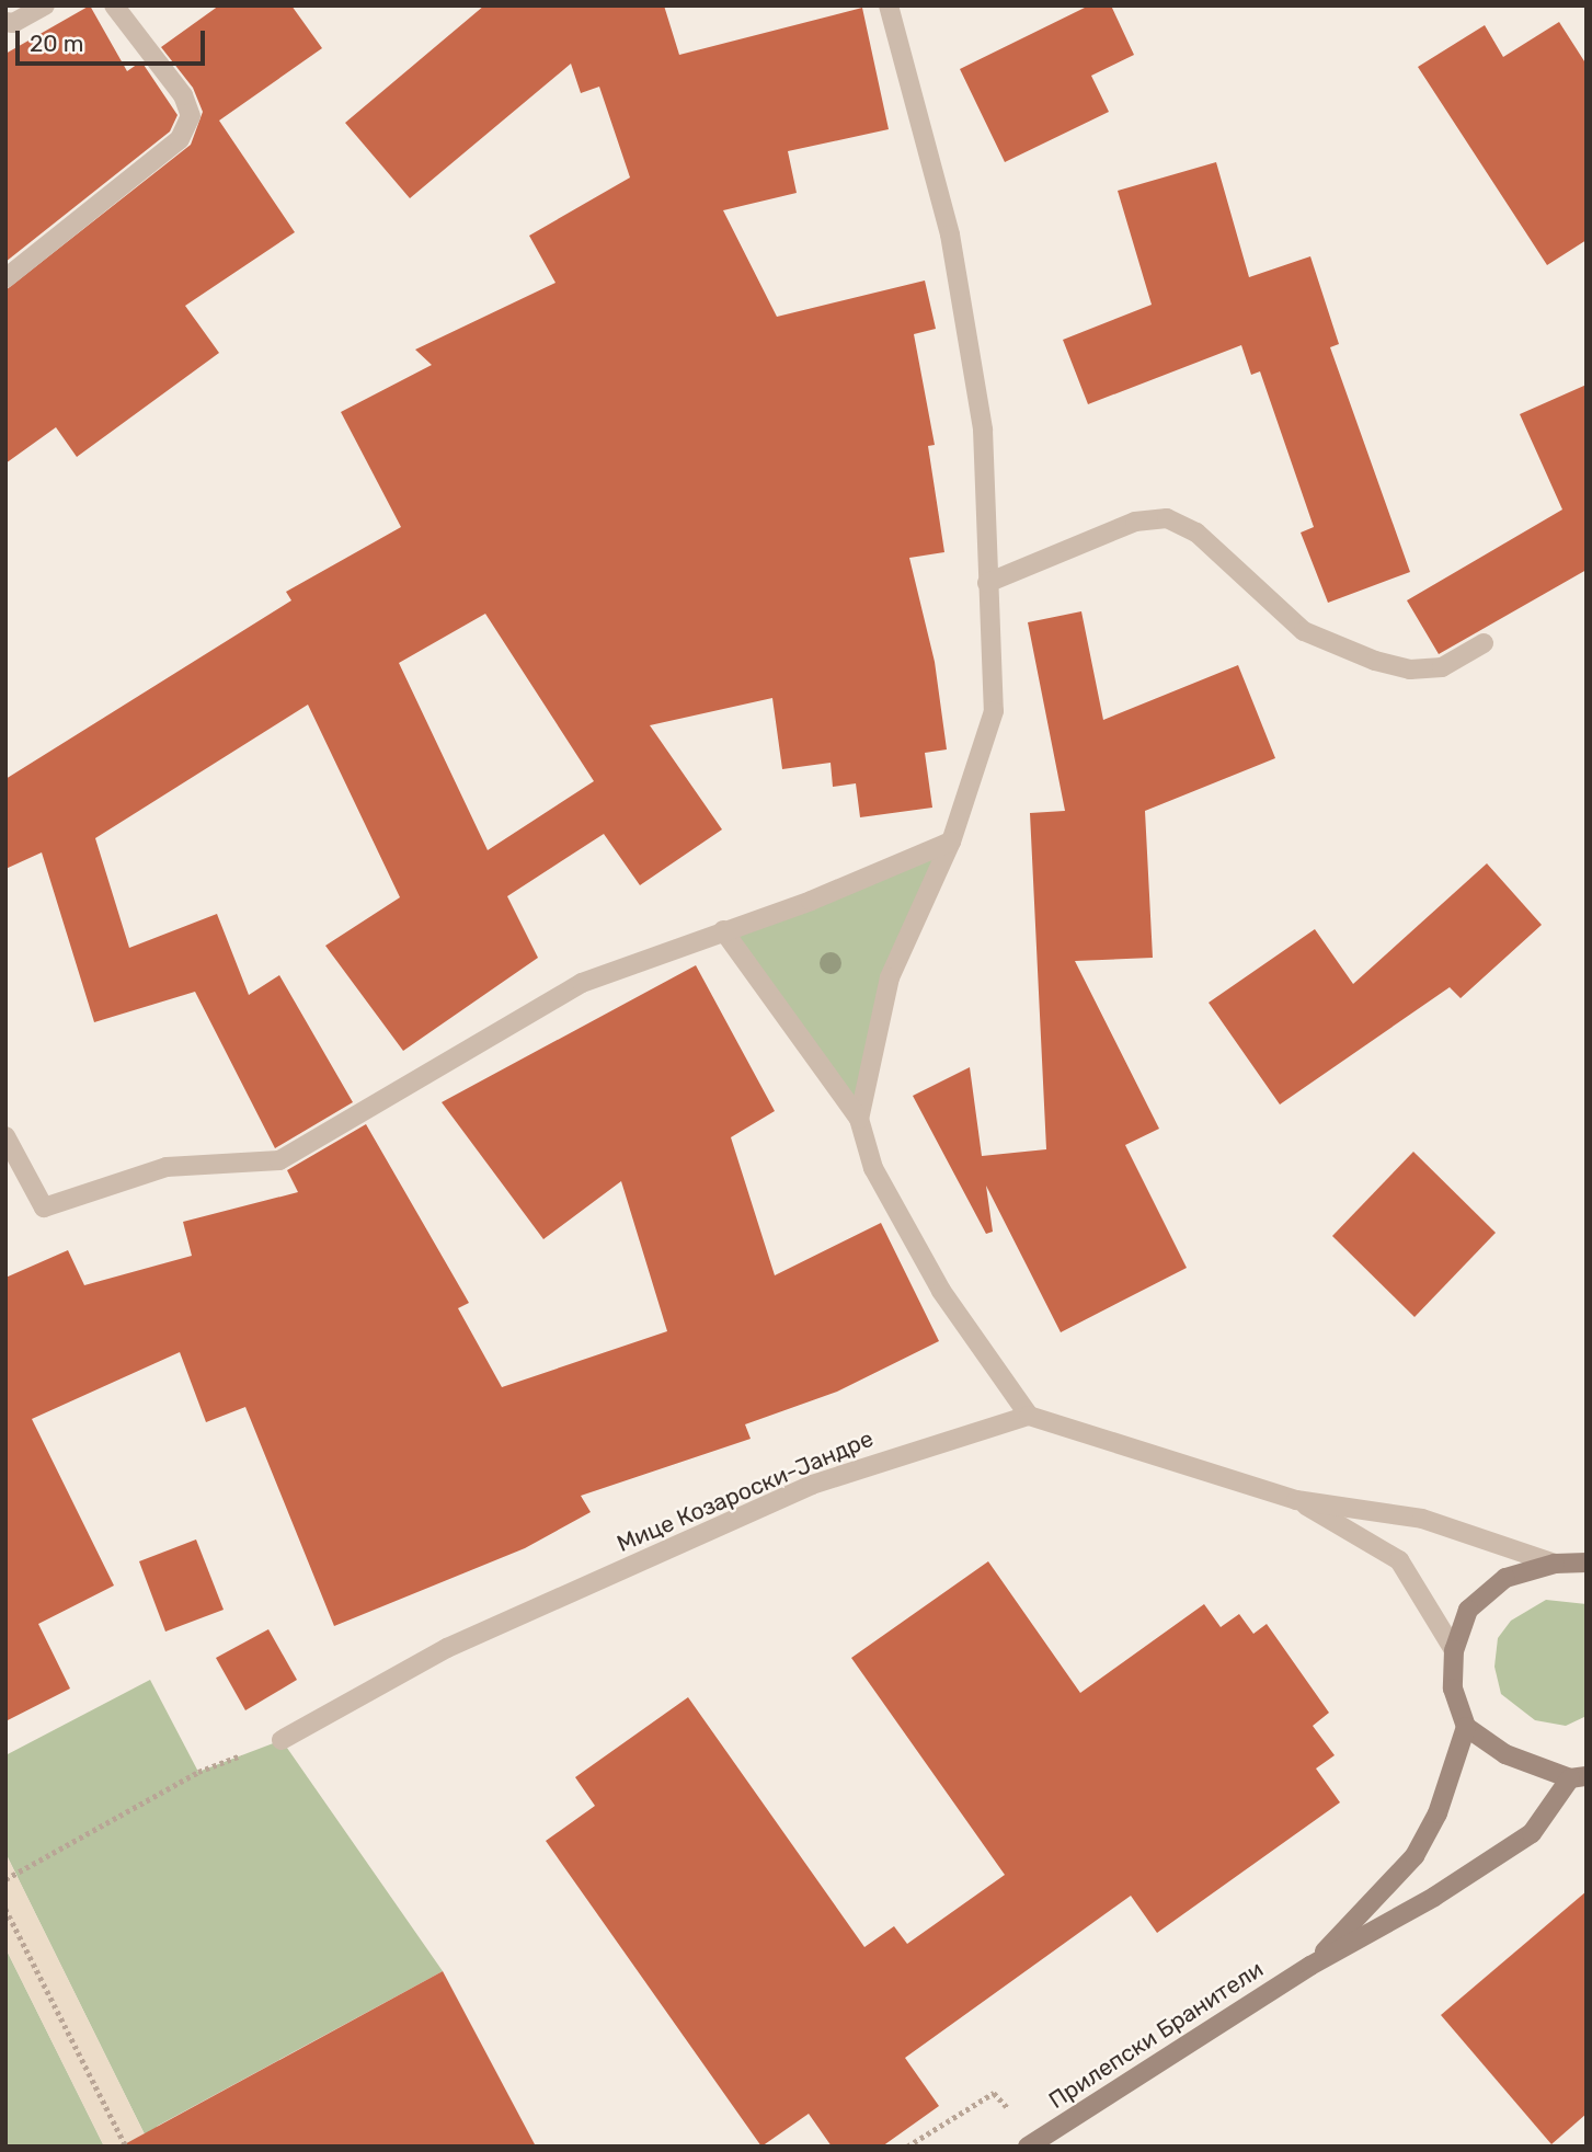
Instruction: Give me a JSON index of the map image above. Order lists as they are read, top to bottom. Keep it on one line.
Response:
{"streets":{"street":["Мице Козароски-Јандре","Прилепски Бранители"]},"scale_bar":"20 m"}
